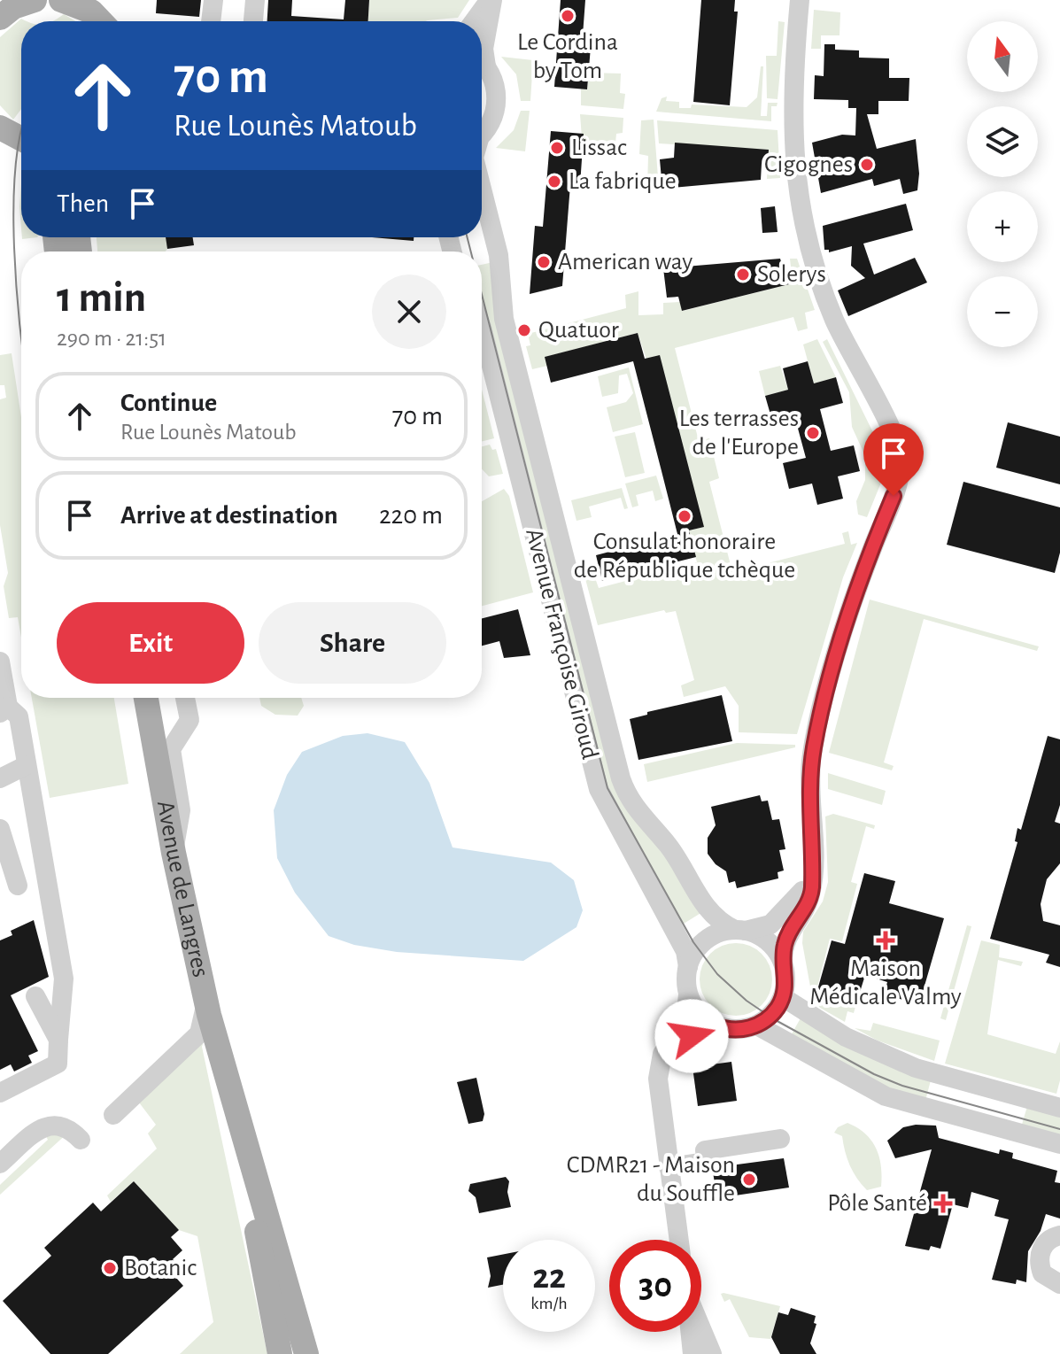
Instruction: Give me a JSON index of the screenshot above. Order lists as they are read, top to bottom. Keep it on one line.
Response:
{"streets":{"main road":["Avenue de Langres"],"street":["Avenue Françoise Giroud"]},"places":{"other":["Le Cordina by Tom","Lissac","Cigognes","La fabrique","American way","Solerys","Quatuor","Les terrasses de l'Europe","Consulat honoraire de République tchèque","CDMR21 - Maison du Souffle","Botanic"],"health":["Maison Médicale Valmy","Pôle Santé"]},"north":"top","page":{"map_buttons":["+","−"],"turn":["70 m","Rue Lounès Matoub"],"then":"Then","heading":["1 min","290 m · 21:51"],"list":[{"name":"Continue","note":"Rue Lounès Matoub","value":"70 m"},{"name":"Arrive at destination","value":"220 m"}],"buttons":["Exit","Share"],"speed":"22 km/h","limit":"30"}}
